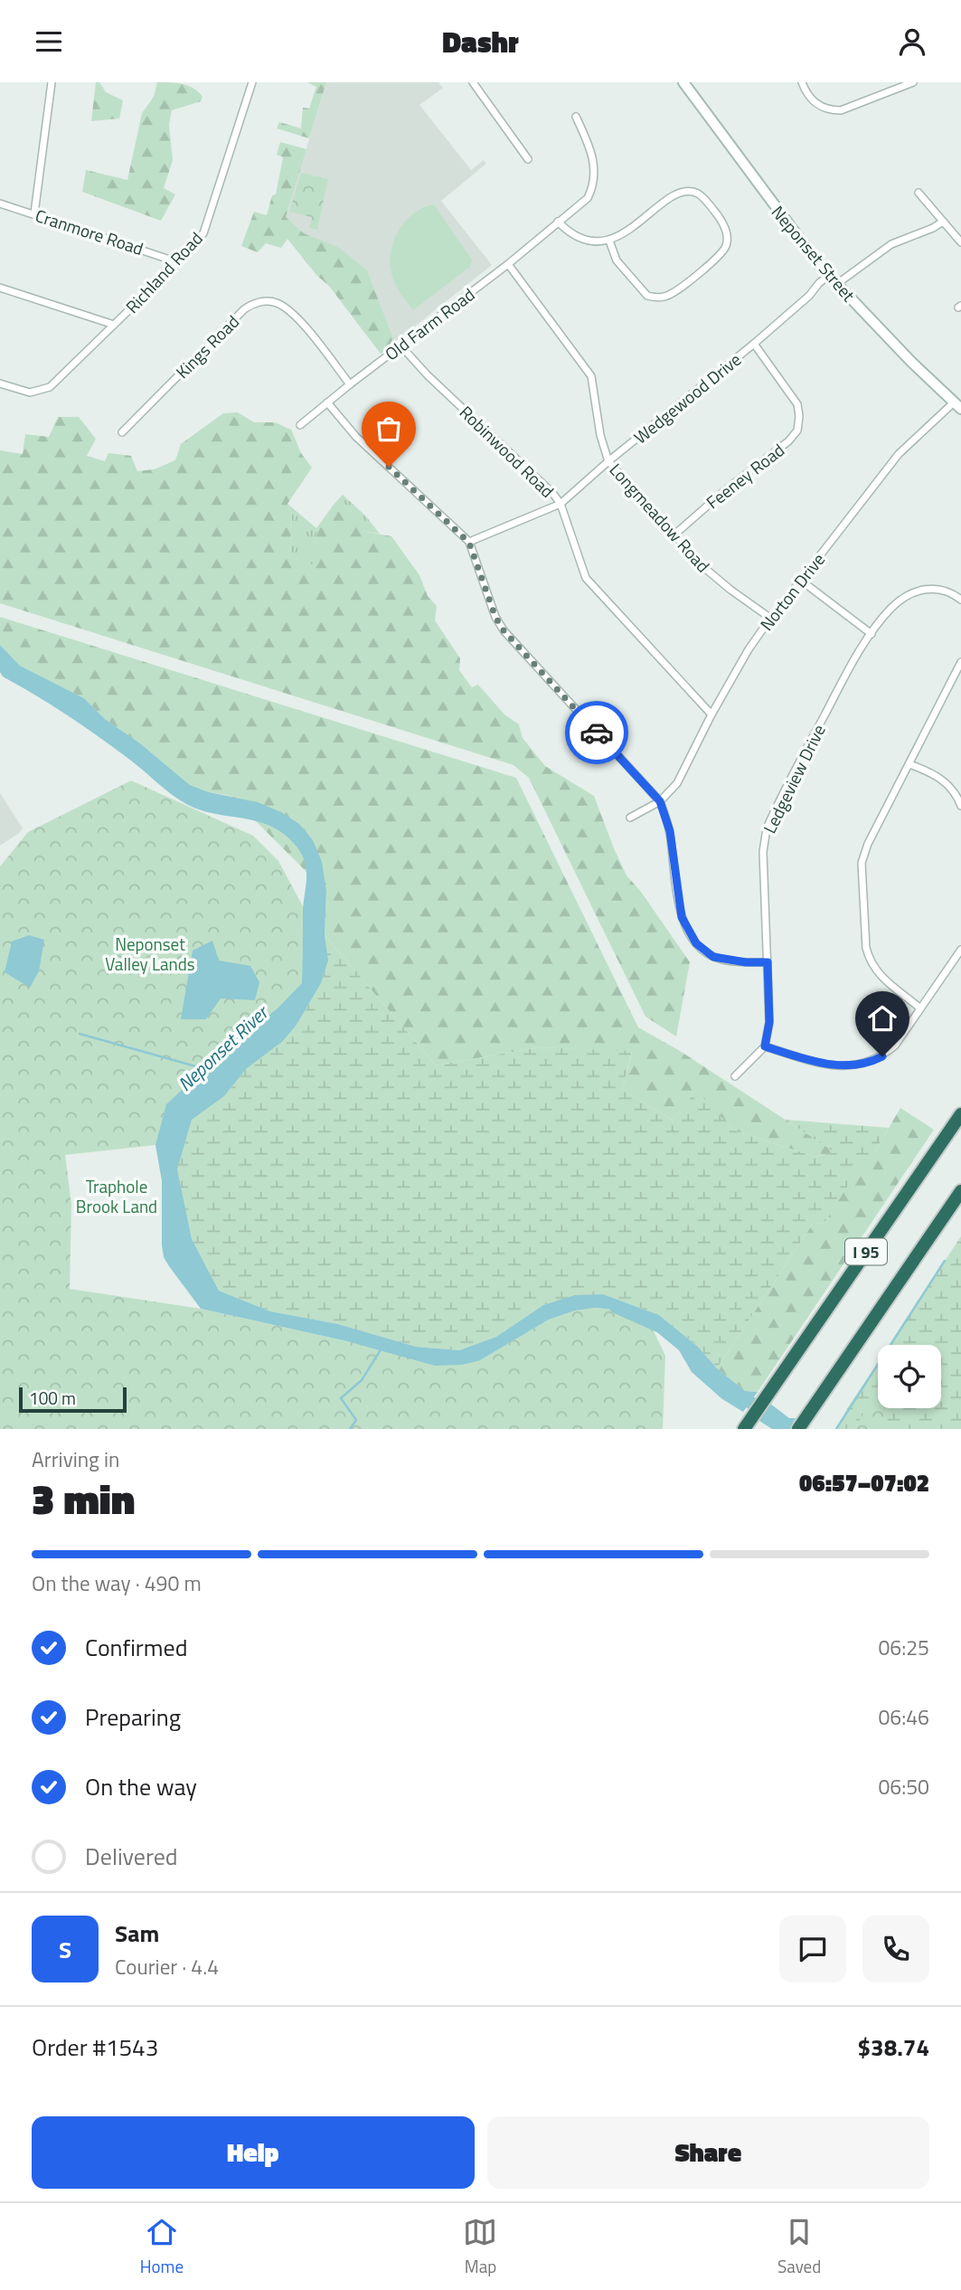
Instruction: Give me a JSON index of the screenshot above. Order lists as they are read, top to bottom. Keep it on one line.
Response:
{"streets":{"highway":["I 95"],"main road":["Neponset Street"],"street":["Cranmore Road","Richland Road","Old Farm Road","Kings Road","Wedgewood Drive","Robinwood Road","Feeney Road","Longmeadow Road","Norton Drive","Ledgeview Drive"]},"crossings":[["Cranmore Road","Richland Road"],["Neponset Street","Wedgewood Drive"],["Neponset Street","Norton Drive"],["Old Farm Road","Kings Road"],["Old Farm Road","Robinwood Road"],["Old Farm Road","Longmeadow Road"],["Wedgewood Drive","Robinwood Road"],["Wedgewood Drive","Feeney Road"],["Wedgewood Drive","Longmeadow Road"],["Robinwood Road","Norton Drive"],["Feeney Road","Longmeadow Road"],["Longmeadow Road","Norton Drive"]],"water":["Neponset River"],"parks":["Neponset Valley Lands","Traphole Brook Land"],"scale_bar":"100 m","page":{"header":"Dashr","scale":"100 m","heading":["3 min","Arriving in","06:57–07:02"],"panel":["Sam","Courier · 4.4","Order #1543","$38.74"],"bar":"On the way · 490 m","list":[["Confirmed","06:25"],["Preparing","06:46"],["On the way","06:50"],"Delivered"],"round":"S","buttons":["Help","Share"],"tabs":["Home","Map","Saved"]}}
